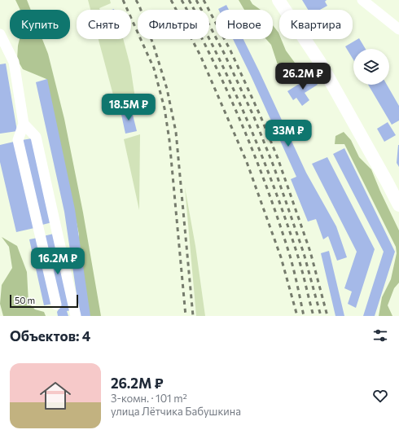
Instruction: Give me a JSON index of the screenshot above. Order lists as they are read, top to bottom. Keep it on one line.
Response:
{"scale_bar":"50 m","page":{"chip":["Купить","Снять","Фильтры","Новое","Квартира"],"price":["26.2M ₽","18.5M ₽","33M ₽","16.2M ₽"],"scale":"50 m","heading":"Объектов: 4","list":[{"name":"26.2M ₽","note":"3-комн. · 101 m² · улица Лётчика Бабушкина"}]}}
